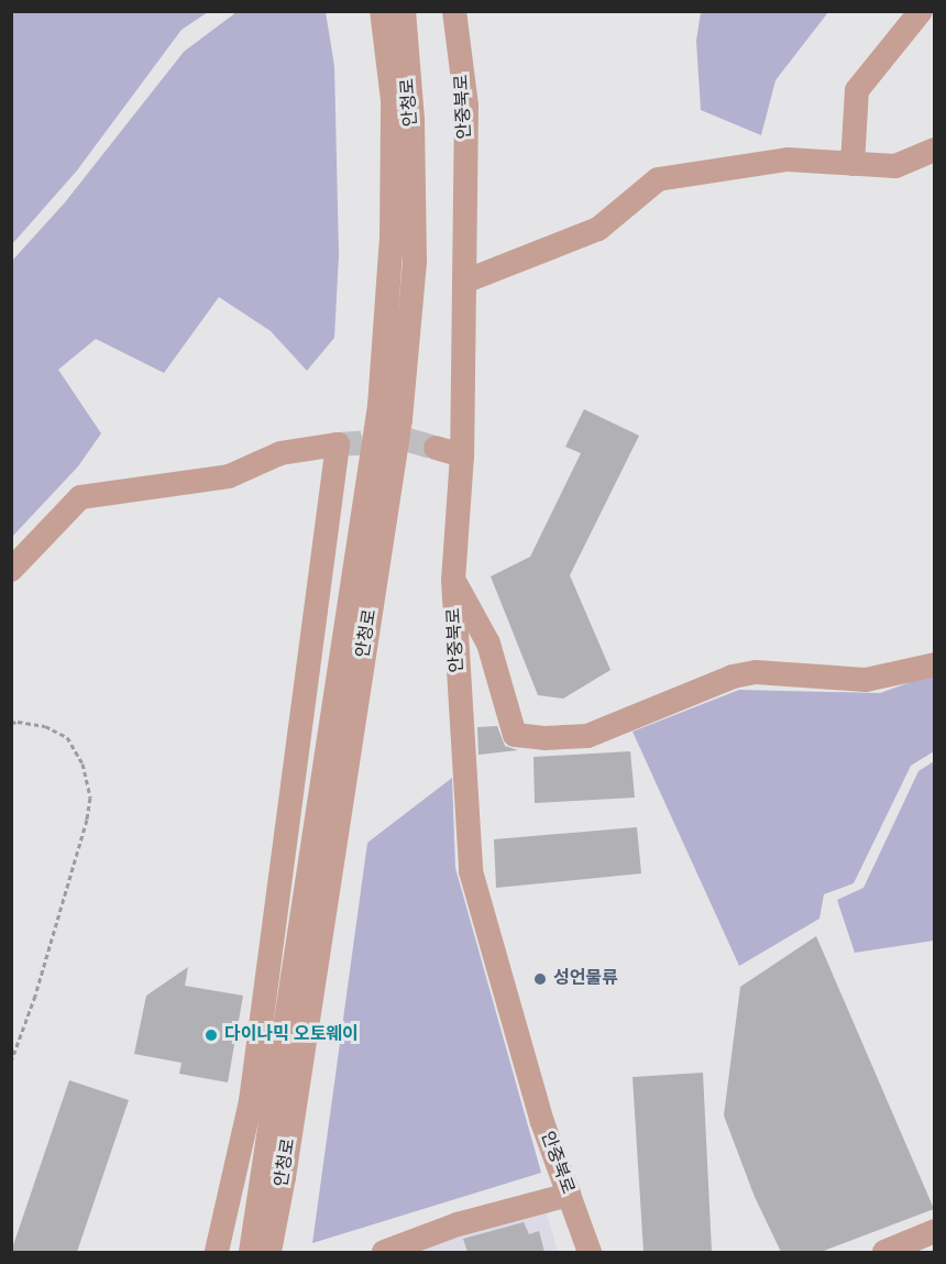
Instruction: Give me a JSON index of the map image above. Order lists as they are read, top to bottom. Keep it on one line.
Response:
{"streets":{"street":["안청로","안중북로"]},"places":["성언물류","다이나믹 오토웨이"]}
